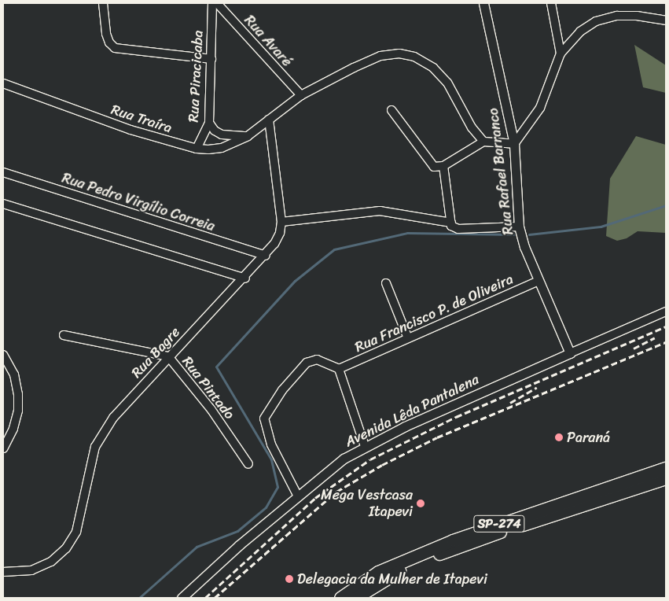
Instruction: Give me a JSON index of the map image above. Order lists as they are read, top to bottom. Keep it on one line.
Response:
{"streets":{"main road":["SP-274"],"street":["Rua Avaré","Rua Piracicaba","Rua Traíra","Rua Rafael Barranco","Rua Pedro Virgílio Correia","Rua Francisco P. de Oliveira","Rua Bagre","Rua Pintado","Avenida Lêda Pantalena"]},"crossings":[["Rua Avaré","Rua Traíra"],["Rua Piracicaba","Rua Traíra"],["Rua Traíra","Rua Bagre"],["Rua Rafael Barranco","Rua Francisco P. de Oliveira"],["Rua Rafael Barranco","Avenida Lêda Pantalena"],["Rua Pedro Virgílio Correia","Rua Bagre"],["Rua Bagre","Rua Pintado"]],"places":["Paraná","Mega Vestcasa Itapevi","Delegacia da Mulher de Itapevi"]}
